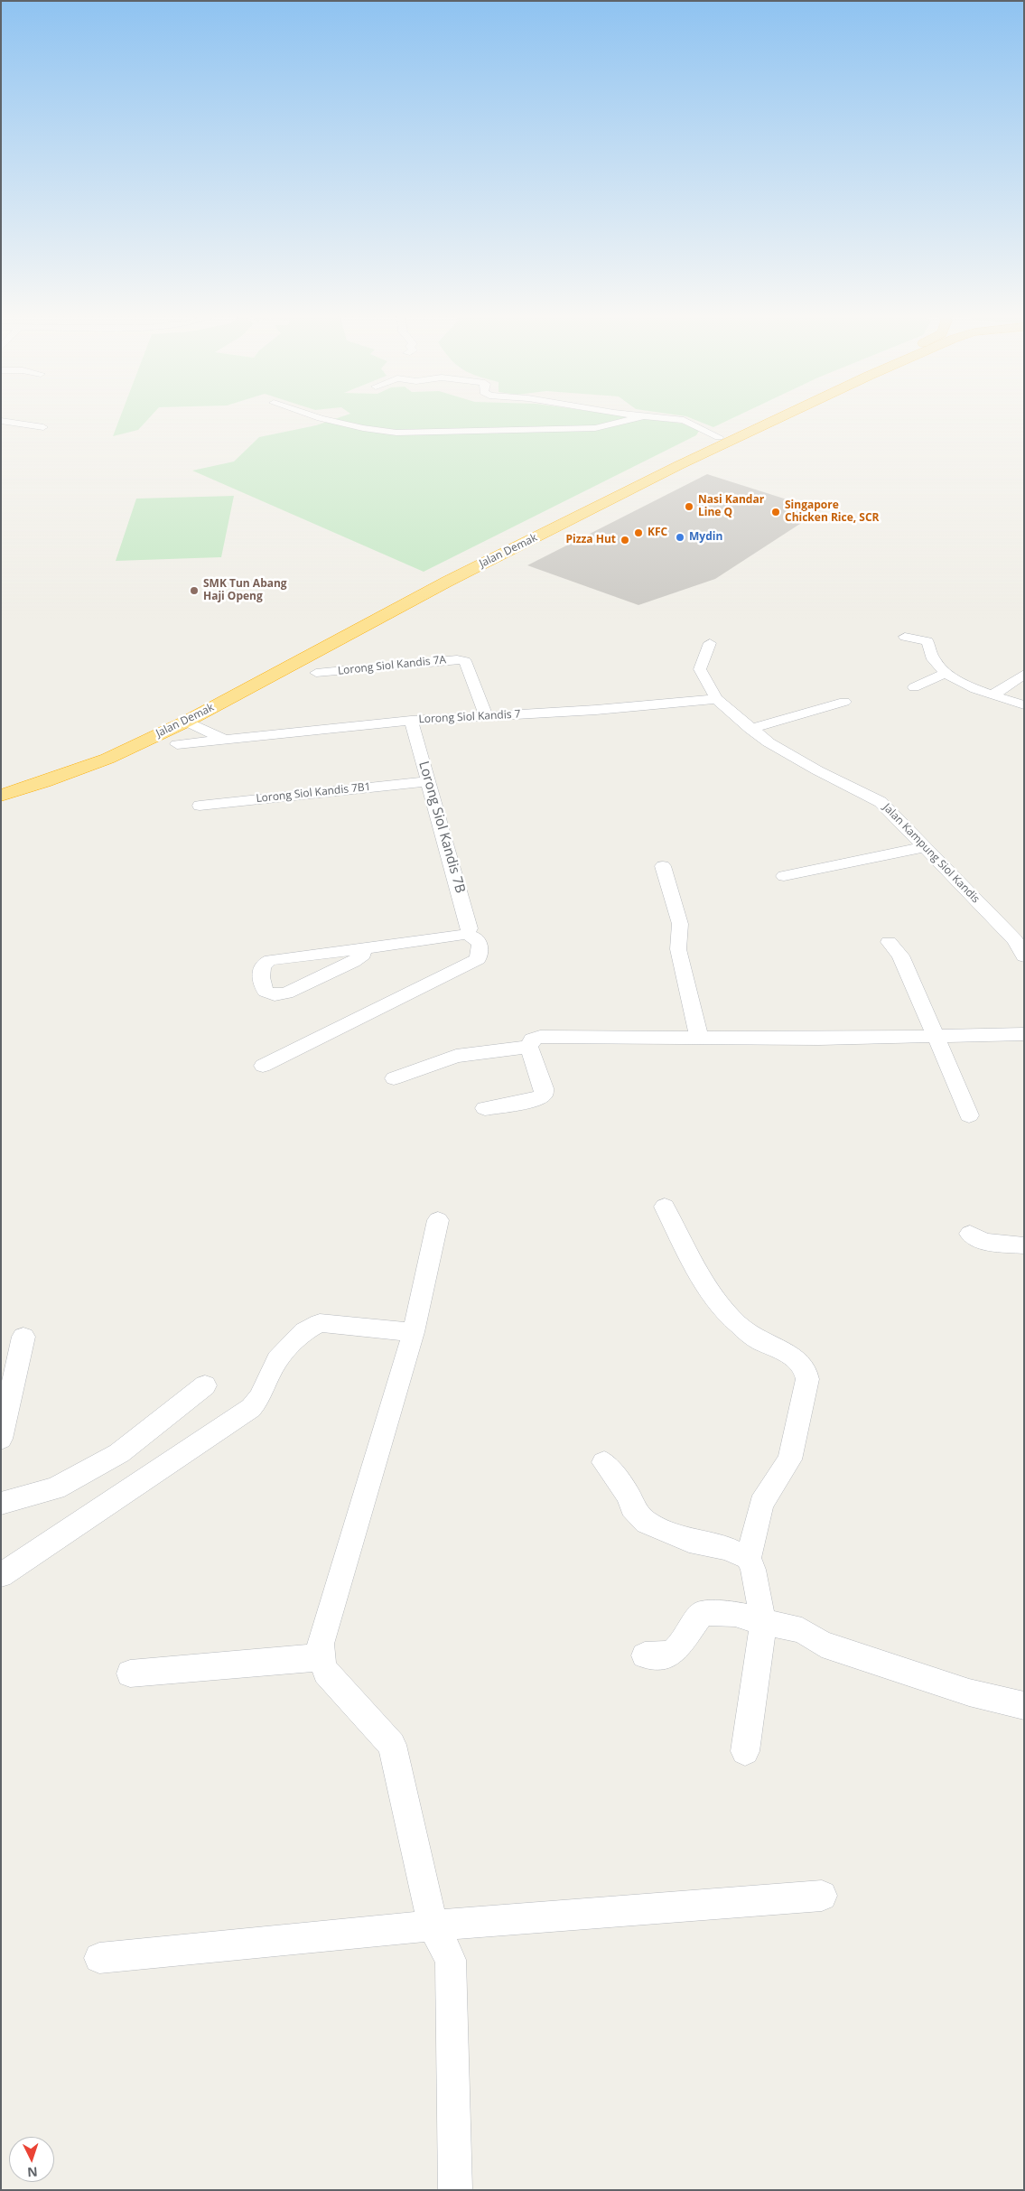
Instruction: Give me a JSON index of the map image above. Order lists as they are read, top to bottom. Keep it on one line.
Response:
{"streets":{"highway":["Jalan Demak"],"street":["Lorong Siol Kandis 7A","Lorong Siol Kandis 7","Lorong Siol Kandis 7B1","Lorong Siol Kandis 7B","Jalan Kampung Siol Kandis"]},"crossings":[["Lorong Siol Kandis 7A","Lorong Siol Kandis 7"],["Lorong Siol Kandis 7","Lorong Siol Kandis 7B"],["Lorong Siol Kandis 7","Jalan Kampung Siol Kandis"],["Lorong Siol Kandis 7B1","Lorong Siol Kandis 7B"]],"places":["Nasi Kandar Line Q","Singapore Chicken Rice, SCR","KFC","Mydin","Pizza Hut","SMK Tun Abang Haji Openg"],"north":"bottom"}
